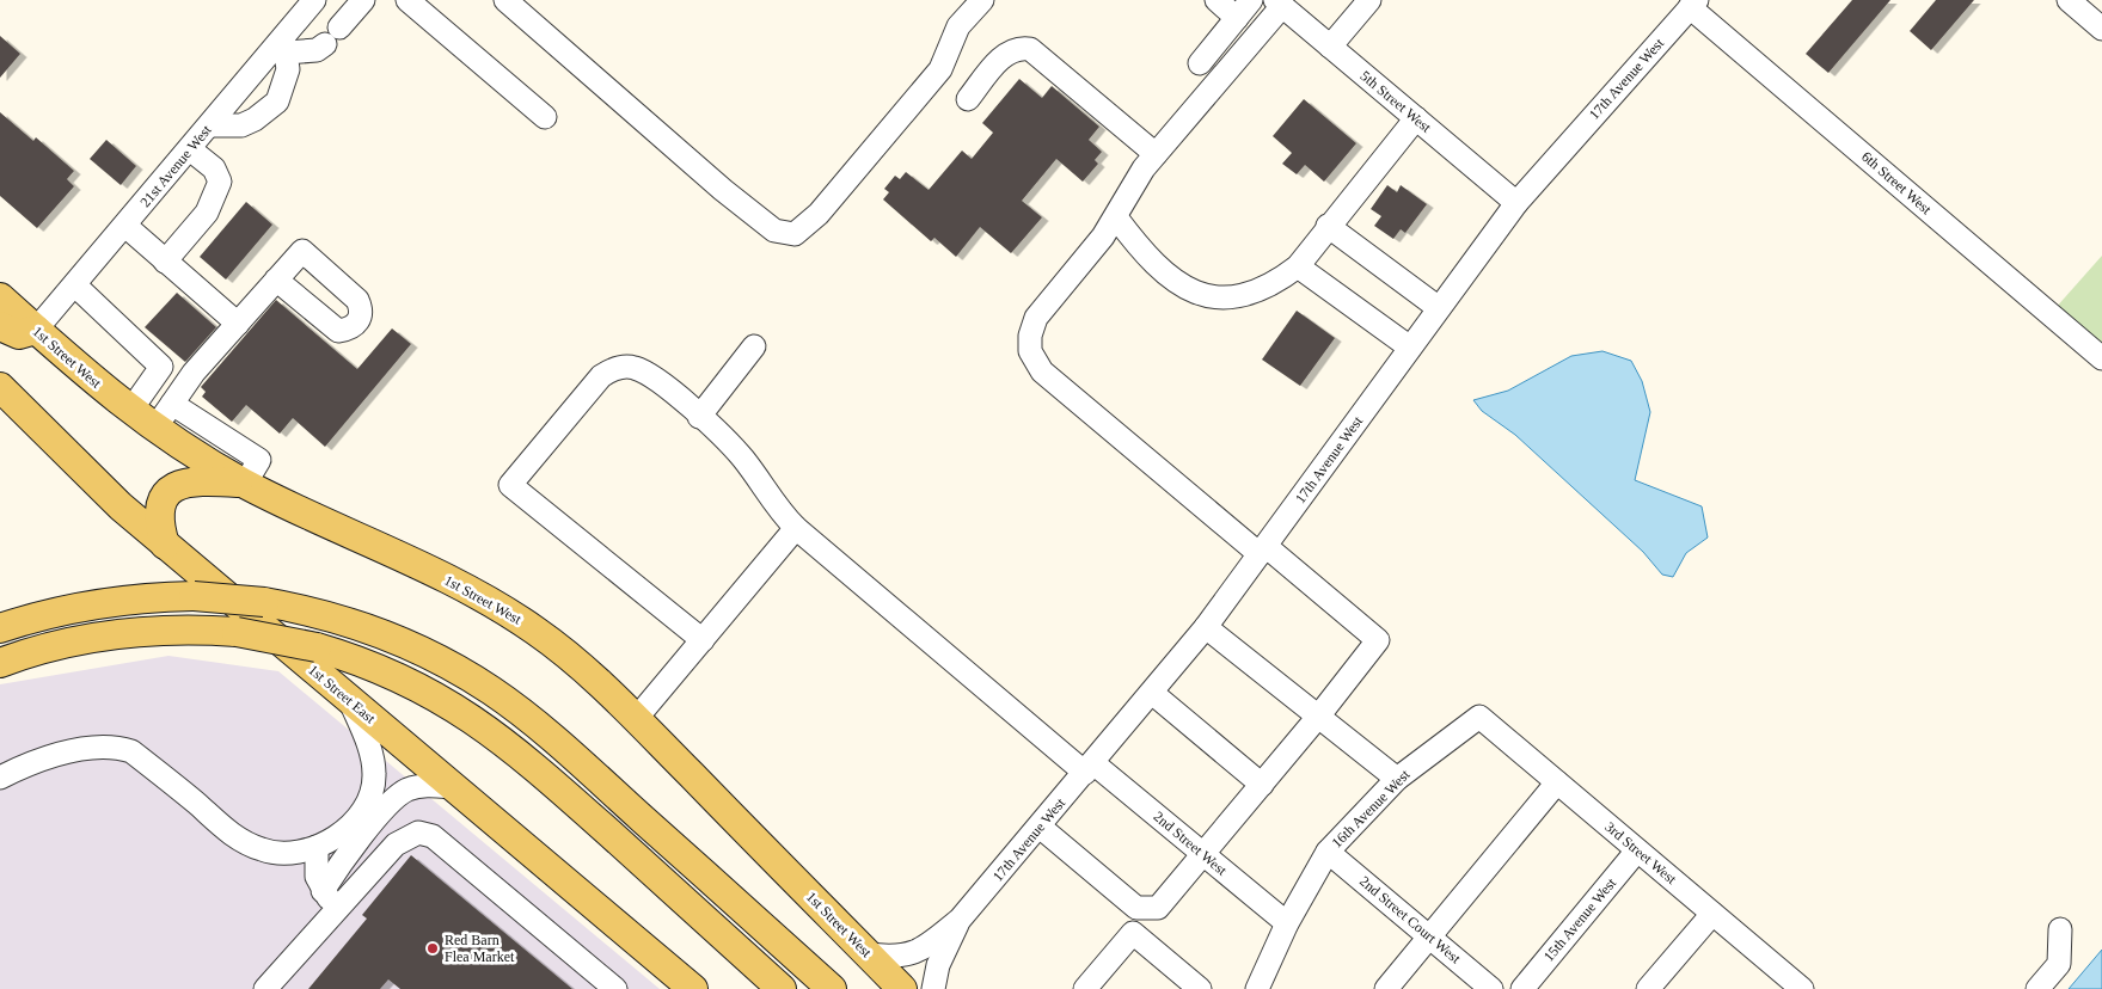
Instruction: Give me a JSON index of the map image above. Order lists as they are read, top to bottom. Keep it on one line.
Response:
{"streets":{"main road":["1st Street West","1st Street East"],"street":["17th Avenue West","5th Street West","21st Avenue West","6th Street West","16th Avenue West","2nd Street West","3rd Street West","2nd Street Court West","15th Avenue West"]},"crossings":[["17th Avenue West","5th Street West"],["17th Avenue West","6th Street West"],["17th Avenue West","1st Street West"],["17th Avenue West","2nd Street West"],["21st Avenue West","1st Street West"],["16th Avenue West","2nd Street West"],["16th Avenue West","3rd Street West"],["16th Avenue West","2nd Street Court West"],["3rd Street West","15th Avenue West"]],"places":["Red Barn Flea Market"]}
